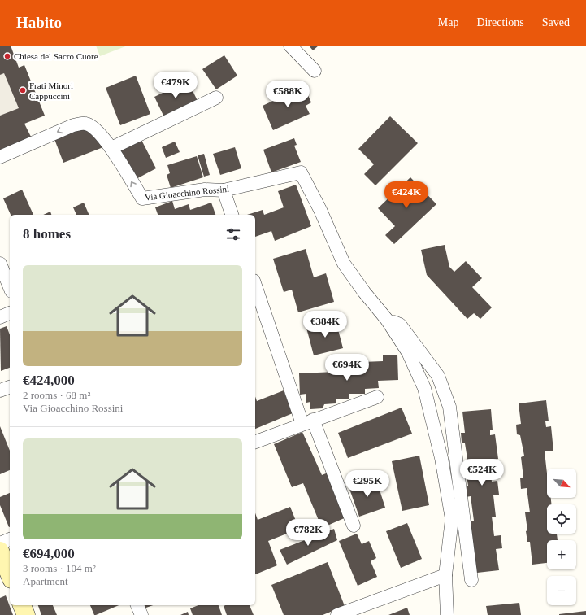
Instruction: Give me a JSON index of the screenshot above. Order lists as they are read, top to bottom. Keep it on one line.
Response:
{"streets":{"street":["Via Gioacchino Rossini"]},"one_way":["Via Gioacchino Rossini"],"places":["Chiesa del Sacro Cuore","Frati Minori Cappuccini"],"north":"bottom right","page":{"header":"Habito","nav":["Map","Directions","Saved"],"price":["€479K","€588K","€424K","€384K","€694K","€524K","€295K","€782K"],"heading":"8 homes","list":[{"name":"€424,000","note":"2 rooms · 68 m² · Via Gioacchino Rossini"},{"name":"€694,000","note":"3 rooms · 104 m² · Apartment"}],"map_buttons":["+","−"]}}
